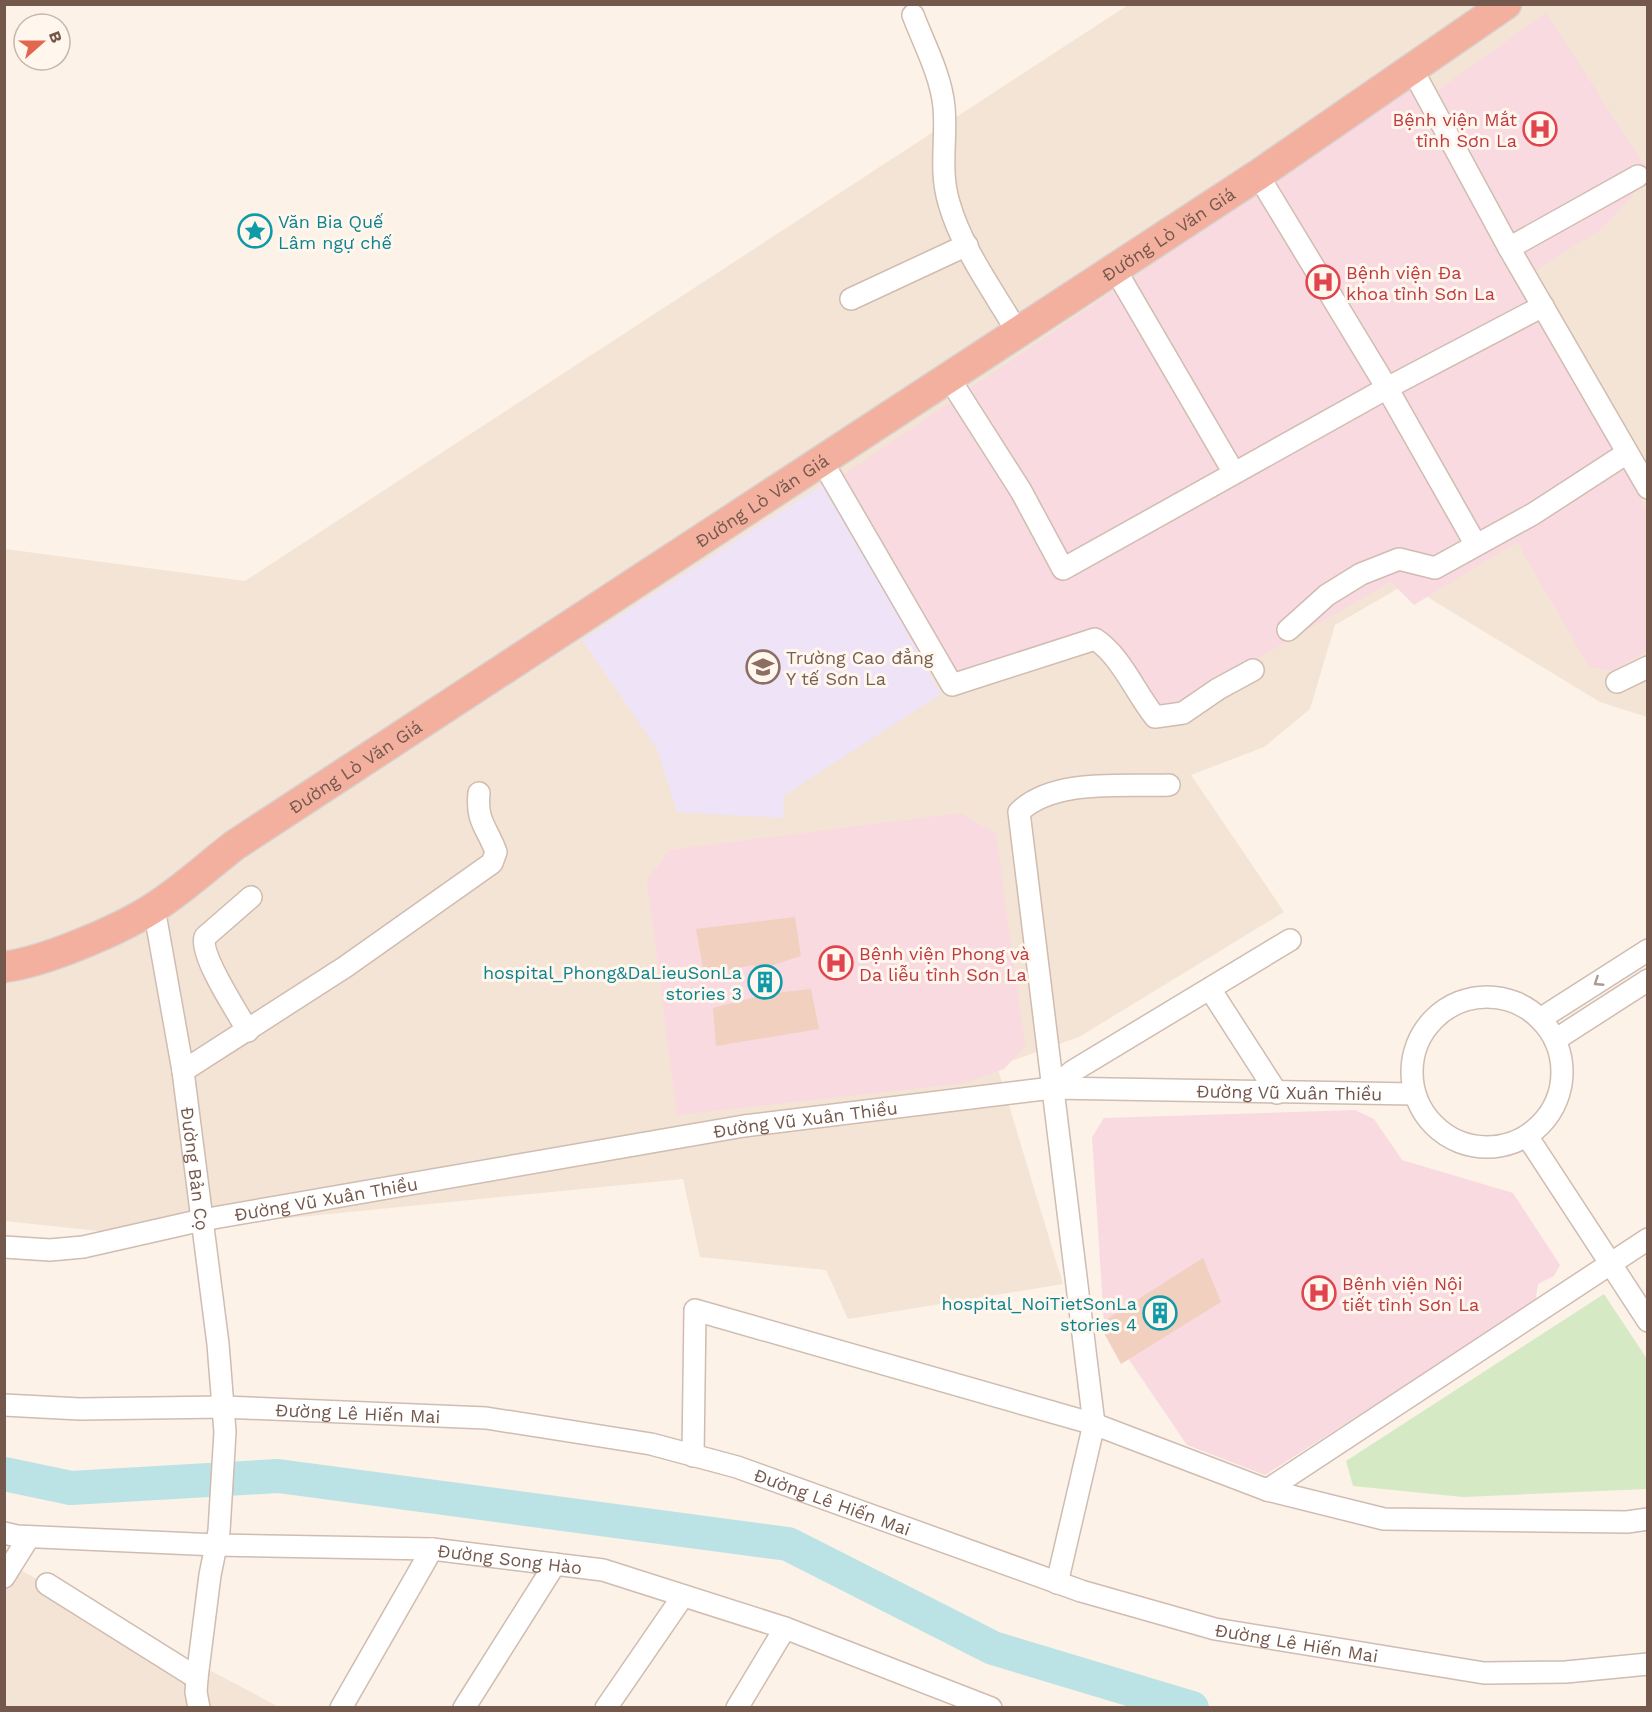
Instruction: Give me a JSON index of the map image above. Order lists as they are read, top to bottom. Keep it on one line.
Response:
{"streets":{"highway":["Đường Lò Văn Giá"],"street":["Đường Vũ Xuân Thiều","Đường Bản Cọ","Đường Lê Hiến Mai","Đường Song Hào"]},"crossings":[["Đường Lò Văn Giá","Đường Bản Cọ"],["Đường Vũ Xuân Thiều","Đường Bản Cọ"],["Đường Bản Cọ","Đường Lê Hiến Mai"],["Đường Bản Cọ","Đường Song Hào"]],"places":{"hospital":["Bệnh viện Mắt tỉnh Sơn La","Bệnh viện Đa khoa tỉnh Sơn La","Bệnh viện Phong và Da liễu tỉnh Sơn La","Bệnh viện Nội tiết tỉnh Sơn La"],"place":["Văn Bia Quế Lâm ngự chế"],"school or university":["Trường Cao đẳng Y tế Sơn La"],"building":["hospital_Phong&DaLieuSonLa stories 3","hospital_NoiTietSonLa stories 4"]},"north":"right"}
